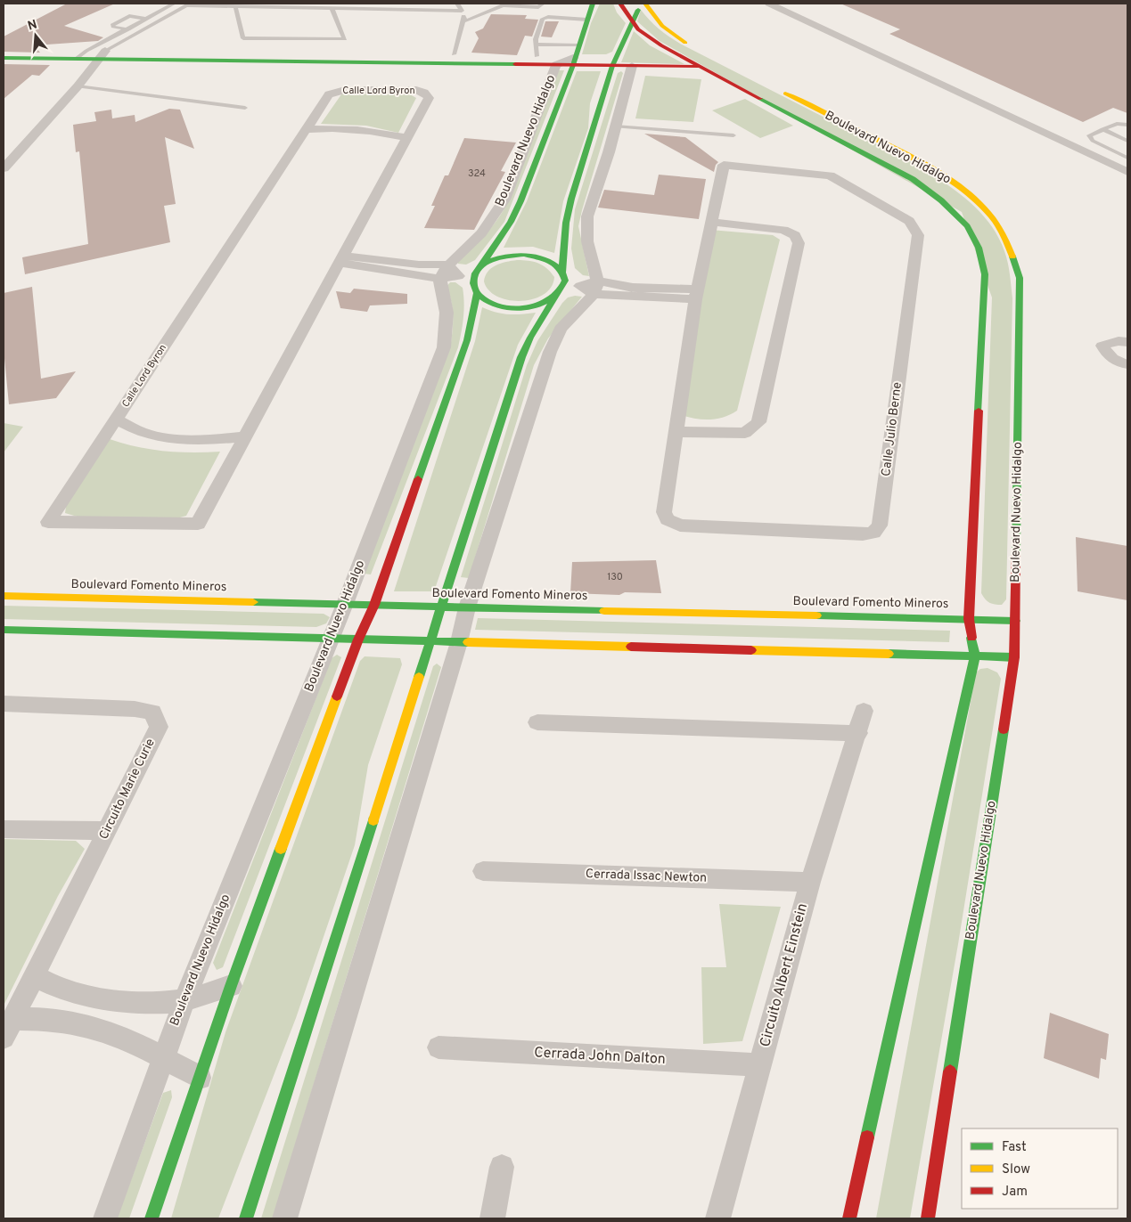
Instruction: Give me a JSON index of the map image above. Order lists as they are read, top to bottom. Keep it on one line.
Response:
{"streets":{"street":["Calle Lord Byron","Boulevard Nuevo Hidalgo","Calle Julio Berne","Boulevard Fomento Mineros","Circuito Marie Curie","Cerrada Issac Newton","Circuito Albert Einstein","Cerrada John Dalton"]},"crossings":[["Boulevard Nuevo Hidalgo","Boulevard Fomento Mineros"],["Boulevard Nuevo Hidalgo","Circuito Marie Curie"],["Cerrada Issac Newton","Circuito Albert Einstein"],["Circuito Albert Einstein","Cerrada John Dalton"]],"house_numbers":["324","130"],"legend":["Fast","Slow","Jam"],"north":"top"}
